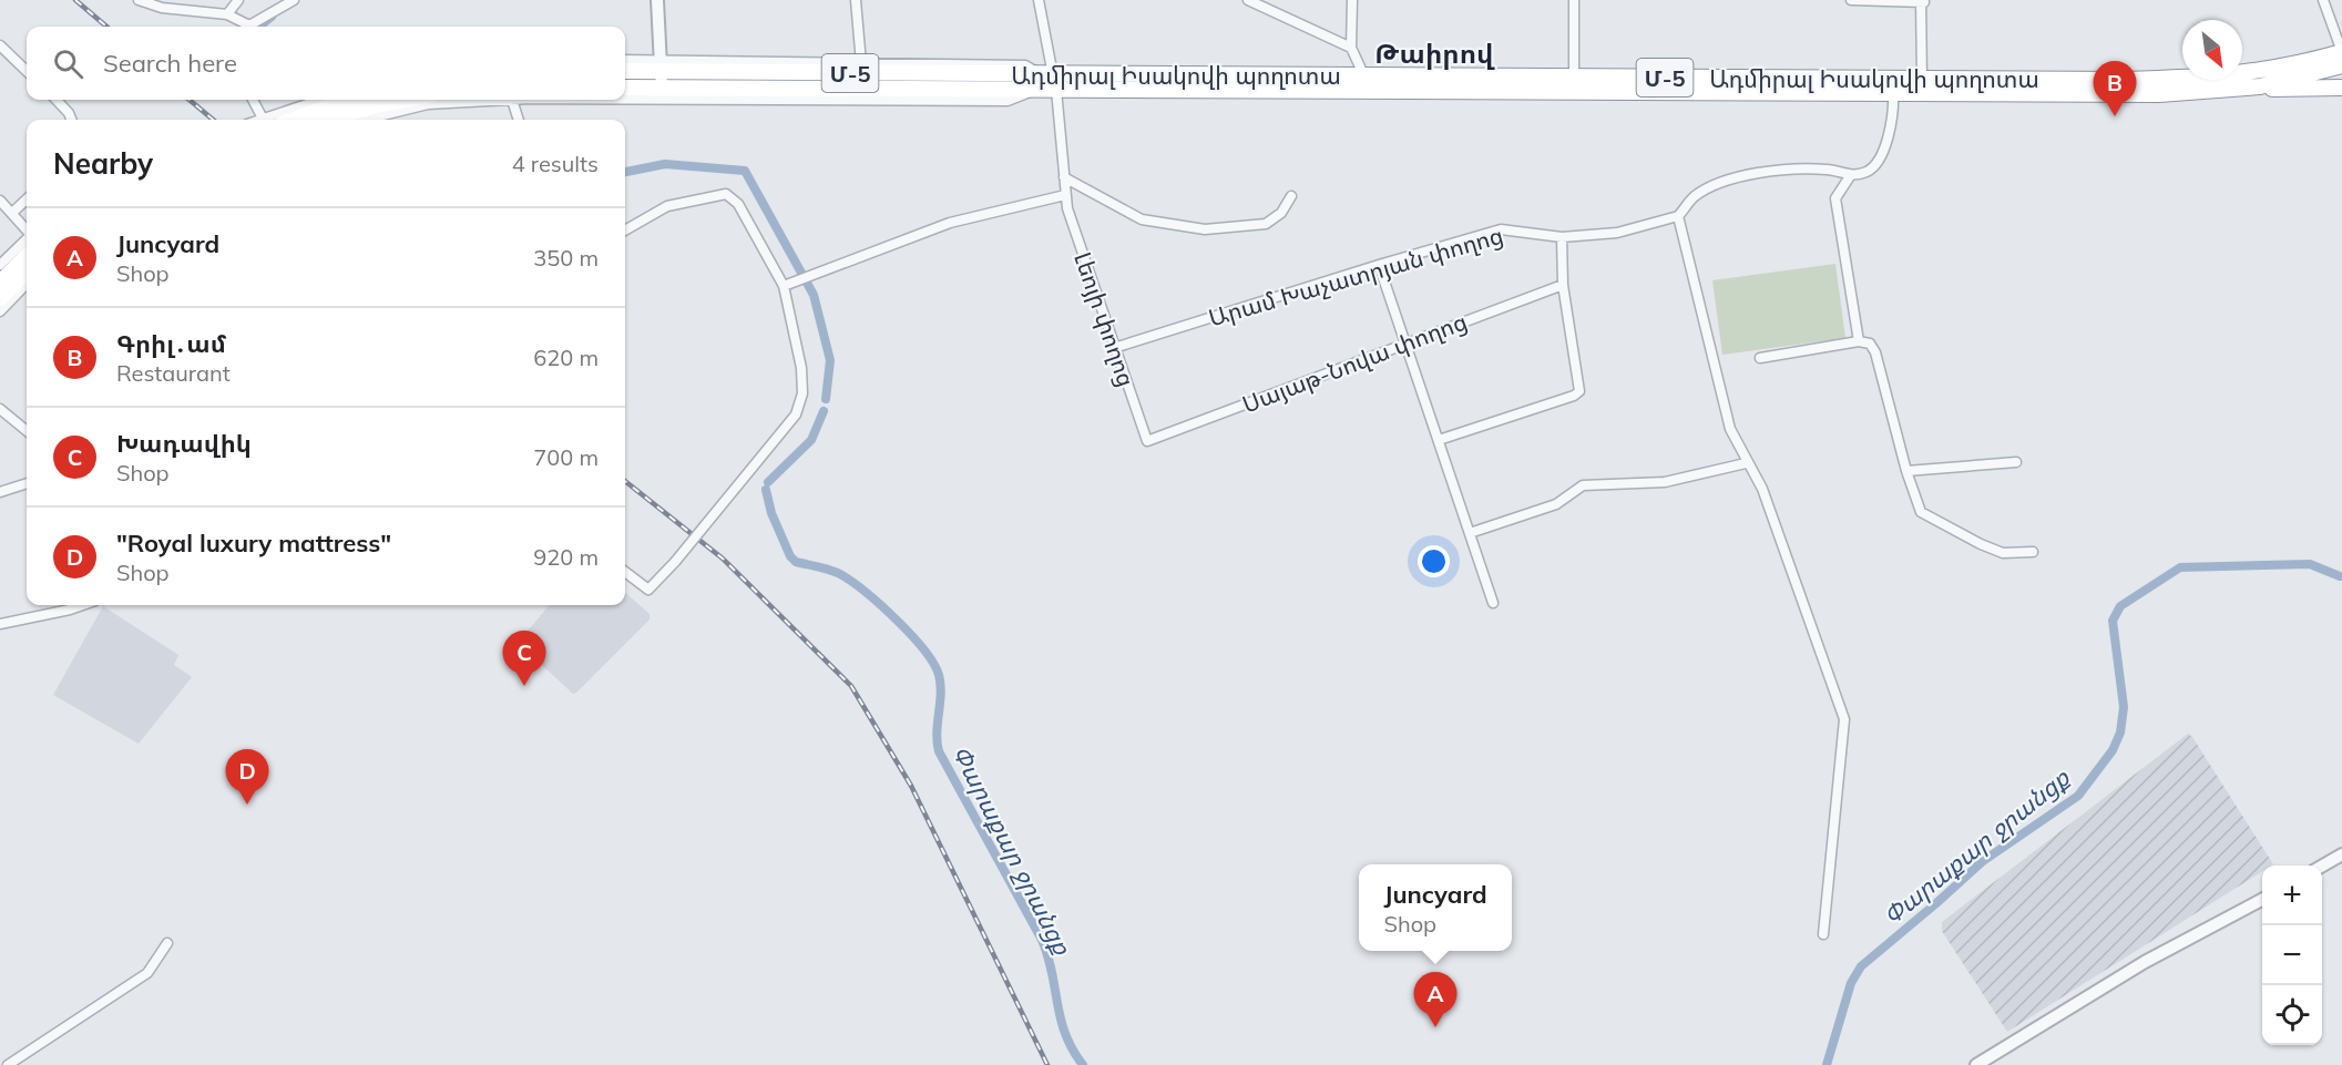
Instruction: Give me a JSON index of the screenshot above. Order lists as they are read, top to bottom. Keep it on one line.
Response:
{"streets":{"highway":["Մ-5","Ադմիրալ Իսակովի պողոտա"],"street":["Արամ Խաչատրյան փողոց","Լեոյի փողոց","Սայաթ-Նովա փողոց"]},"crossings":[["Մ-5","Ադմիրալ Իսակովի պողոտա"],["Ադմիրալ Իսակովի պողոտա","Լեոյի փողոց"],["Արամ Խաչատրյան փողոց","Լեոյի փողոց"],["Լեոյի փողոց","Սայաթ-Նովա փողոց"]],"districts":["Թաիրով"],"water":["Փարաքար ջրանցք"],"north":"bottom right","page":{"search":"Search here","pins":["B","C","D","A"],"heading":["Nearby","4 results"],"list":[{"mark":"A","name":"Juncyard","note":"Shop","value":"350 m"},{"mark":"B","name":"Գրիլ․ամ","note":"Restaurant","value":"620 m"},{"mark":"C","name":"Խադավիկ","note":"Shop","value":"700 m"},{"mark":"D","name":"\"Royal luxury mattress\"","note":"Shop","value":"920 m"}],"popup":["Juncyard","Shop"],"map_buttons":["+","−"]}}
